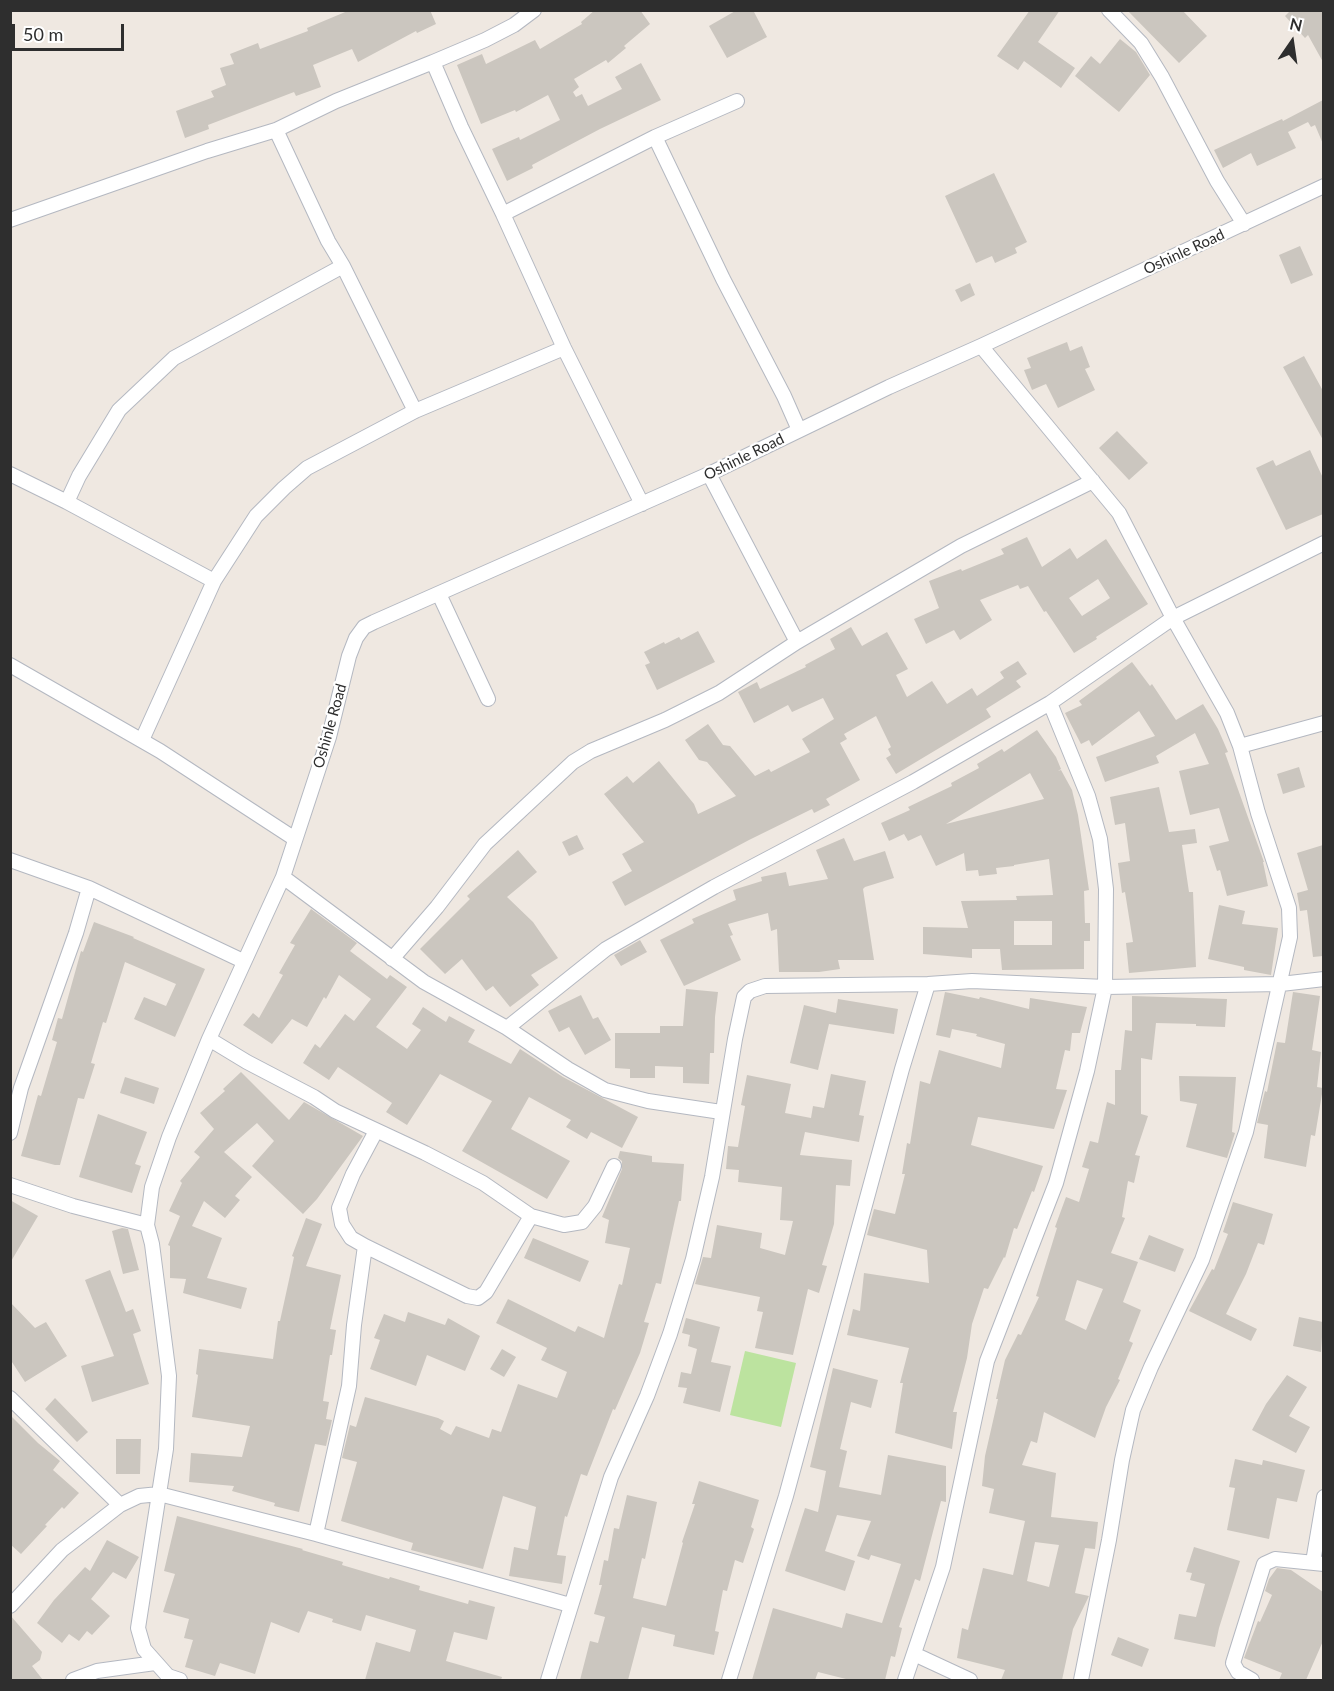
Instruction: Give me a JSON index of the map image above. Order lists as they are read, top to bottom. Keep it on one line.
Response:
{"streets":{"street":["Oshinle Road"]},"scale_bar":"50 m","north":"top"}
